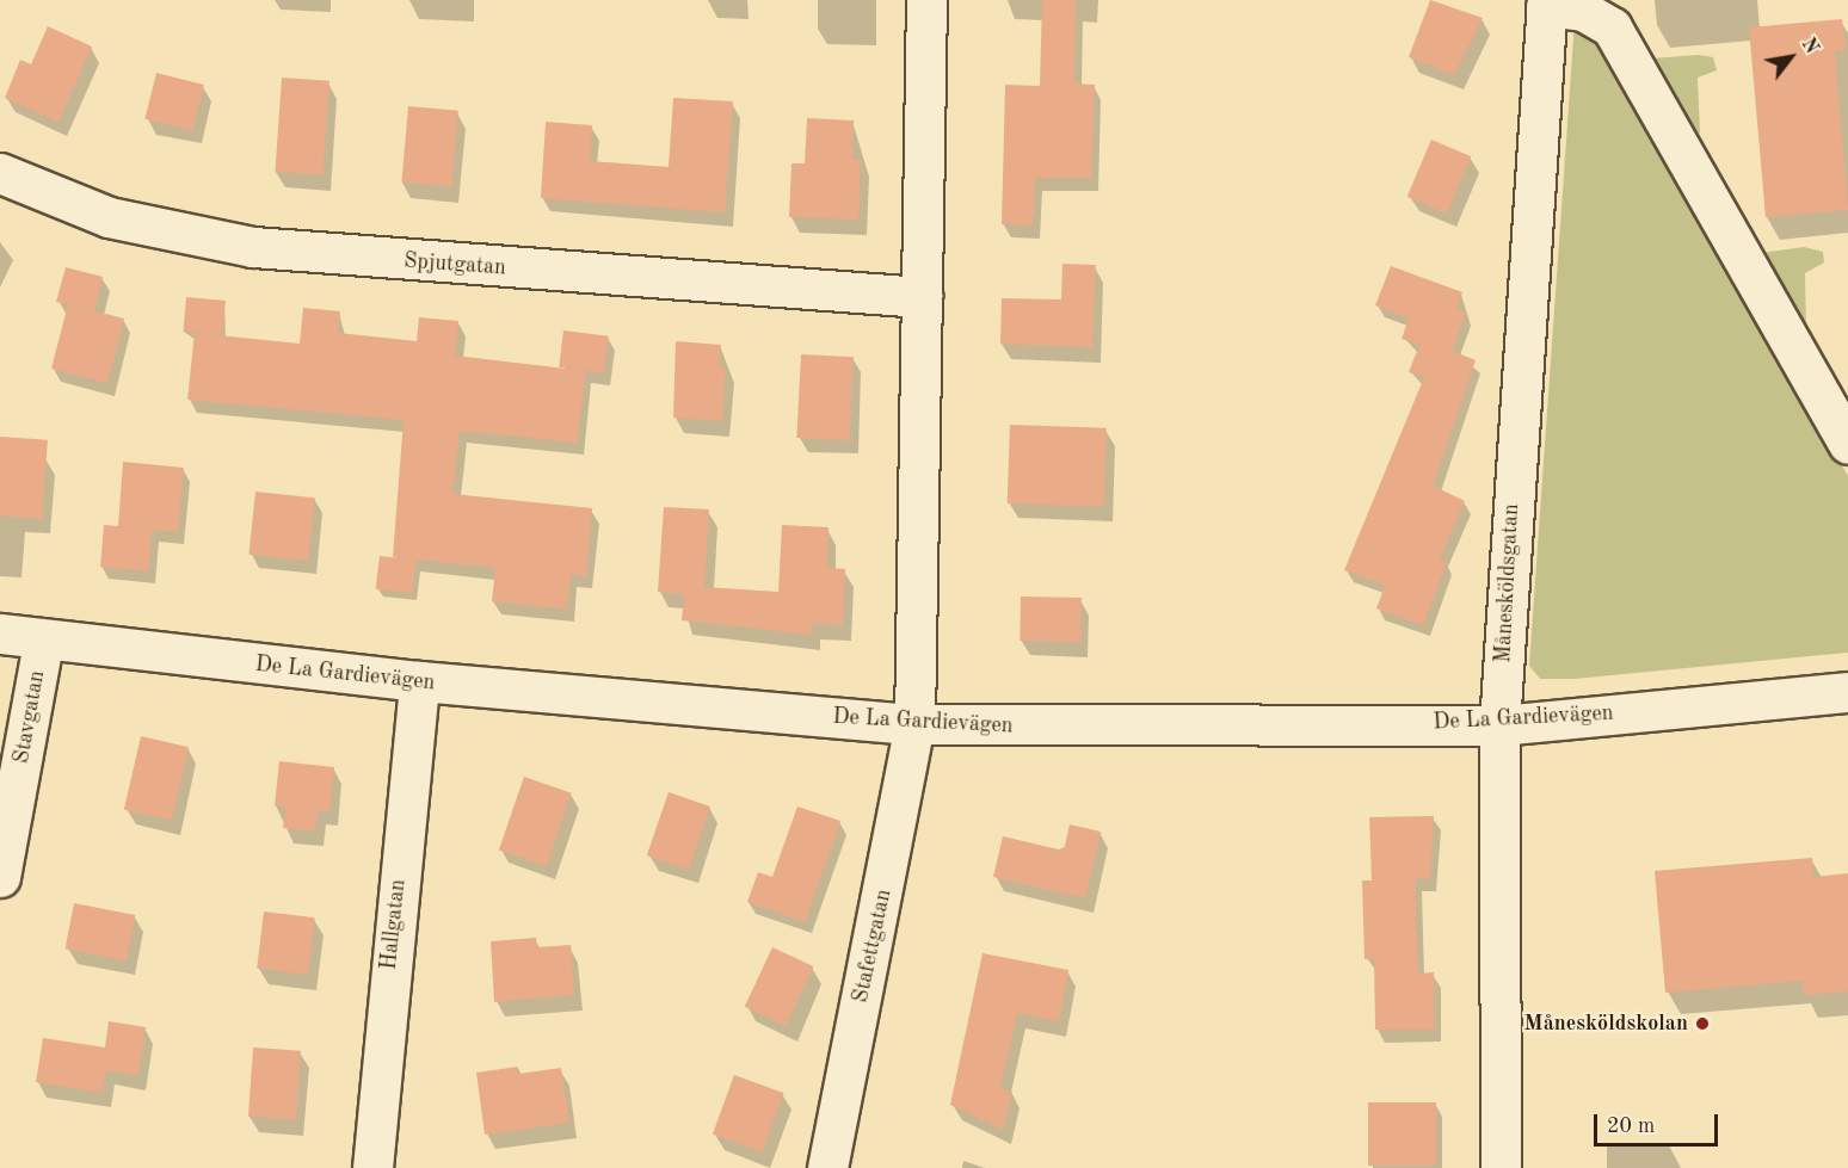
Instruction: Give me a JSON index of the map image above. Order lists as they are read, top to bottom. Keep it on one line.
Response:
{"streets":{"street":["Spjutgatan","Månesköldsgatan","De La Gardievägen","Stavgatan","Hallgatan","Stafettgatan"]},"crossings":[["Spjutgatan","Stafettgatan"],["Månesköldsgatan","De La Gardievägen"],["De La Gardievägen","Stavgatan"],["De La Gardievägen","Hallgatan"],["De La Gardievägen","Stafettgatan"]],"places":["Månesköldskolan"],"scale_bar":"20 m","north":"top right"}
